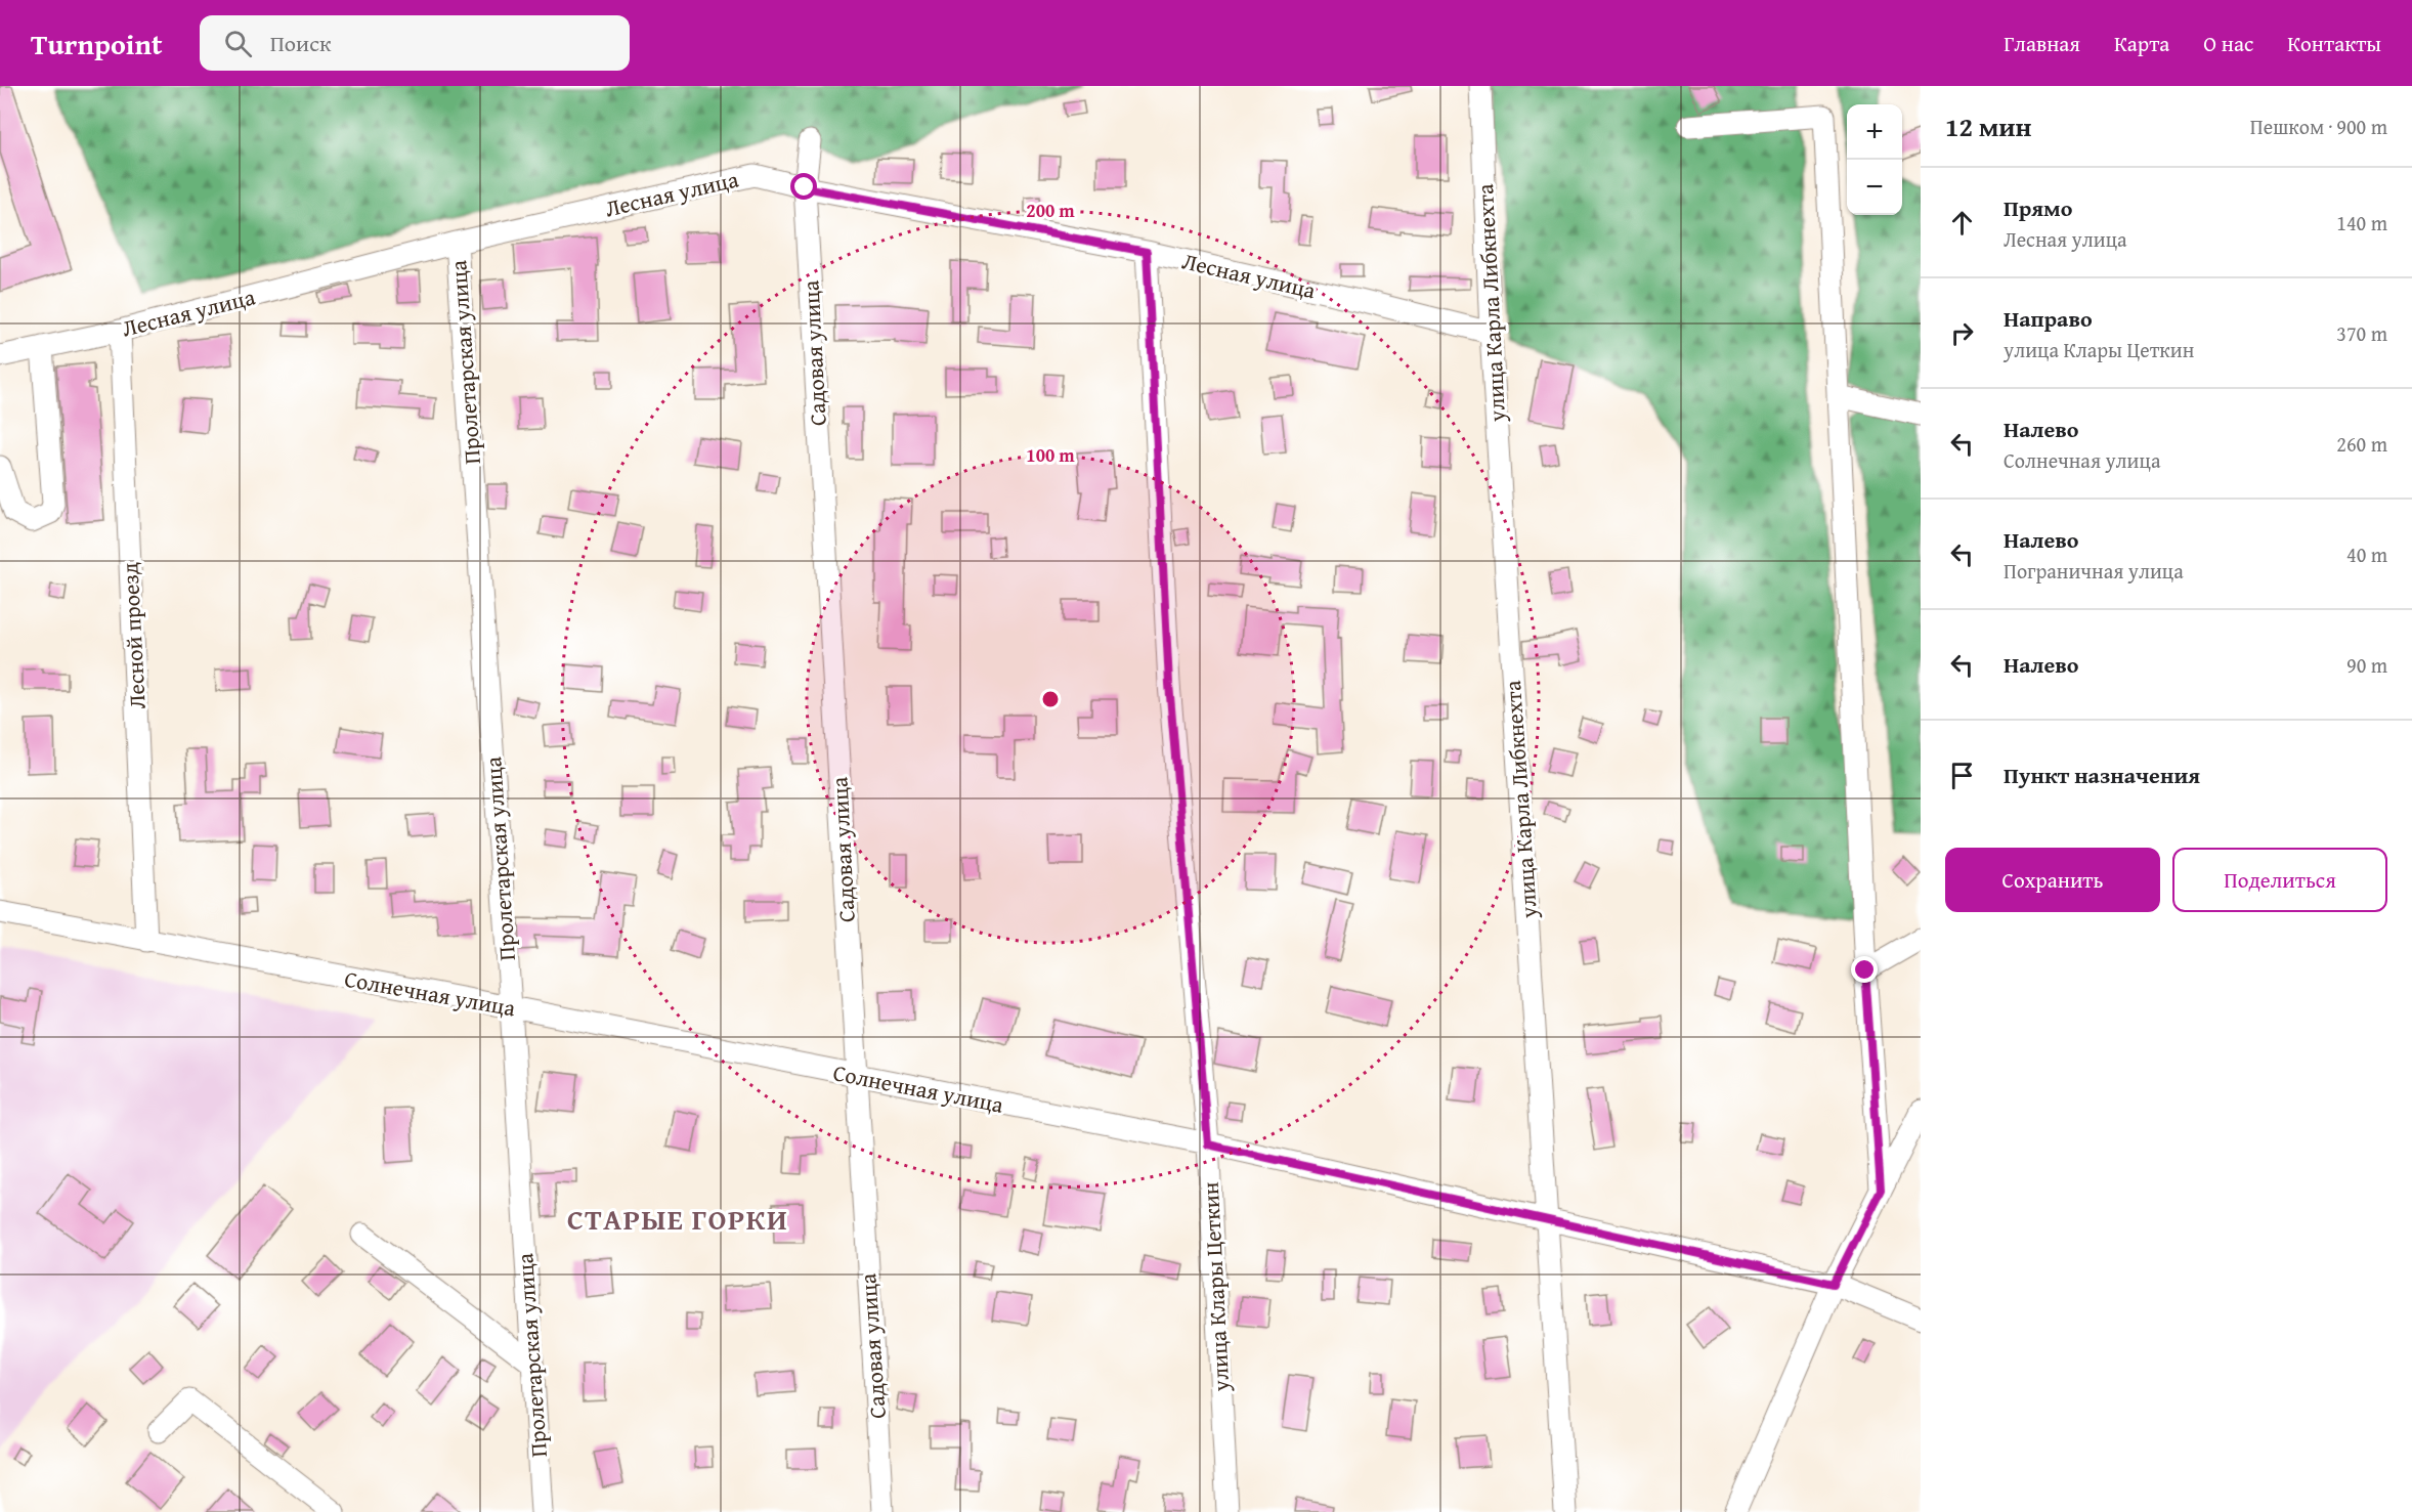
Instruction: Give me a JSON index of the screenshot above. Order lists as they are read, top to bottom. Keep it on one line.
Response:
{"streets":{"street":["Лесная улица","улица Карла Либкнехта","Садовая улица","Пролетарская улица","Лесной проезд","Солнечная улица","улица Клары Цеткин"]},"crossings":[["Лесная улица","улица Карла Либкнехта"],["Лесная улица","Садовая улица"],["Лесная улица","Пролетарская улица"],["Лесная улица","Лесной проезд"],["Лесная улица","улица Клары Цеткин"],["улица Карла Либкнехта","Солнечная улица"],["Садовая улица","Солнечная улица"],["Пролетарская улица","Солнечная улица"],["Лесной проезд","Солнечная улица"],["Солнечная улица","улица Клары Цеткин"]],"districts":["СТАРЫЕ ГОРКИ"],"page":{"header":"Turnpoint","search":"Поиск","nav":["Главная","Карта","О нас","Контакты"],"heading":["12 мин","Пешком · 900 m"],"map_buttons":["+","−"],"list":[["Прямо","Лесная улица","140 m"],["Направо","улица Клары Цеткин","370 m"],["Налево","Солнечная улица","260 m"],["Налево","Пограничная улица","40 m"],["Налево","90 m"],"Пункт назначения"],"buttons":["Сохранить","Поделиться"]},"rings":["200 m","100 m"]}
